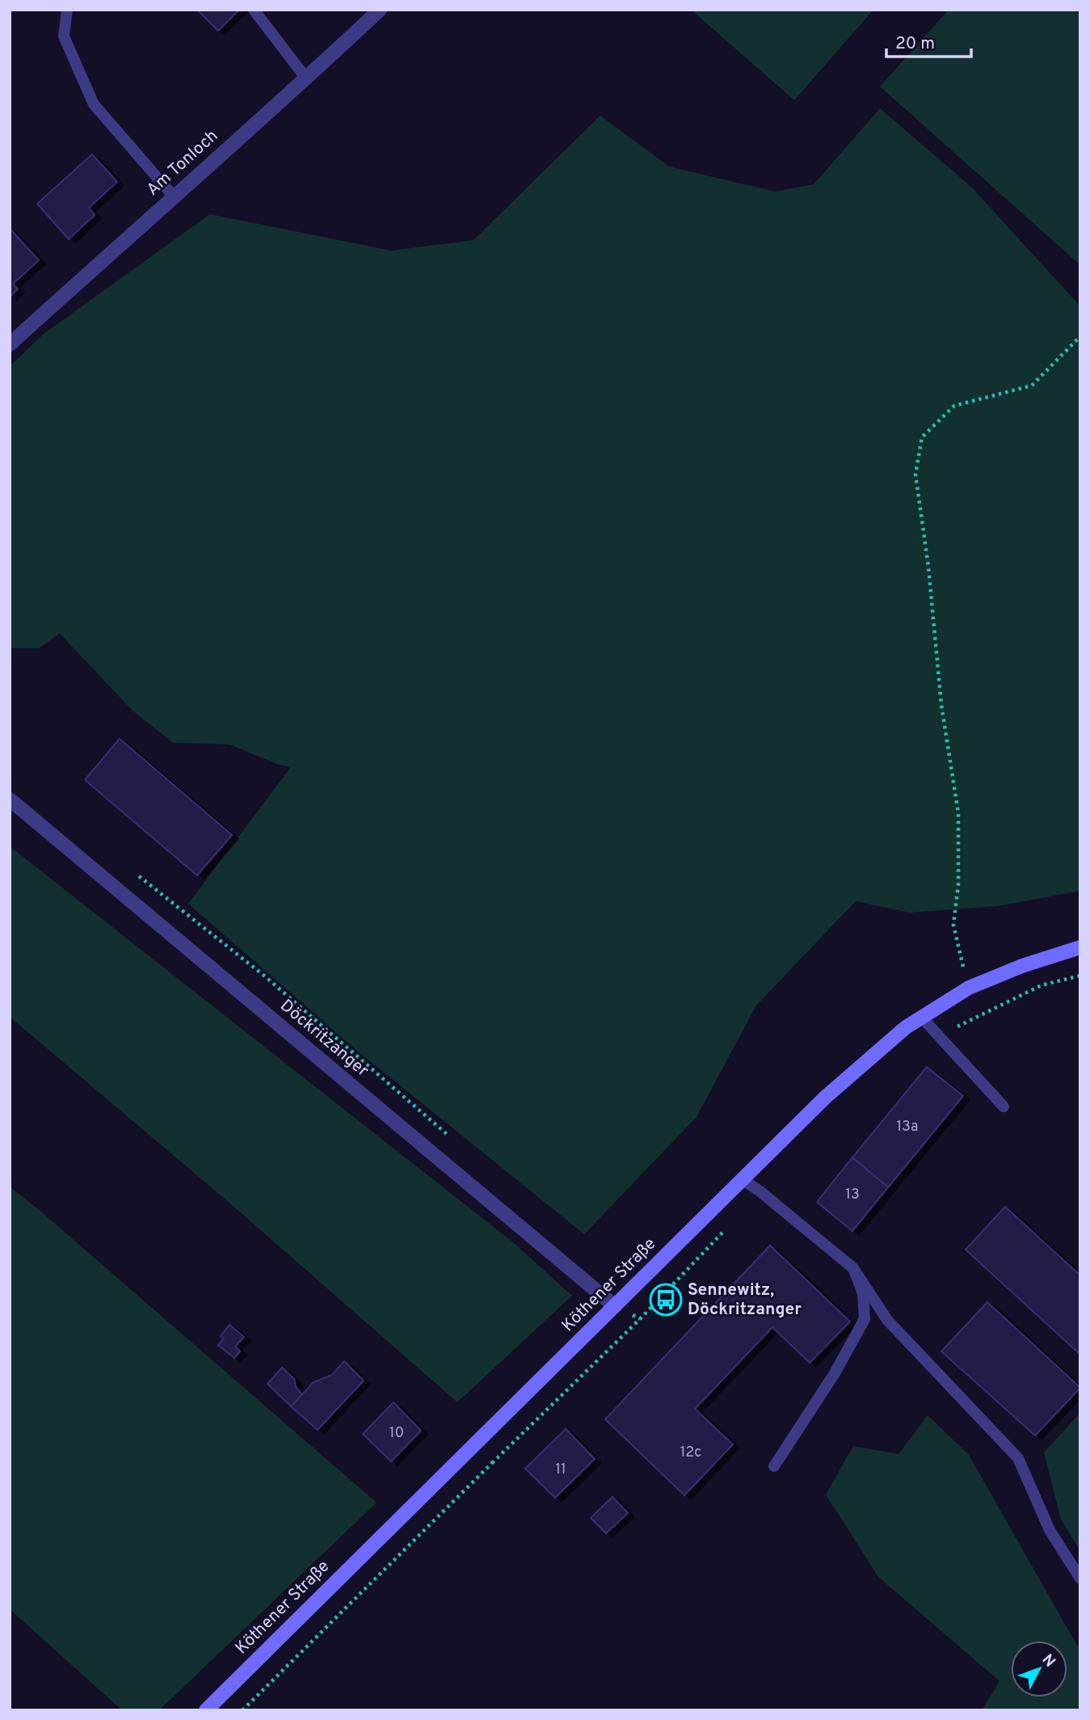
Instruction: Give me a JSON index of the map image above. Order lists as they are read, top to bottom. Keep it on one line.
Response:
{"streets":{"main road":["Köthener Straße"],"street":["Am Tonloch","Döckritzanger"]},"crossings":[["Döckritzanger","Köthener Straße"]],"places":{"bus stop":["Sennewitz, Döckritzanger"]},"house_numbers":["13a","13","10","12c","11"],"scale_bar":"20 m","north":"top right"}
